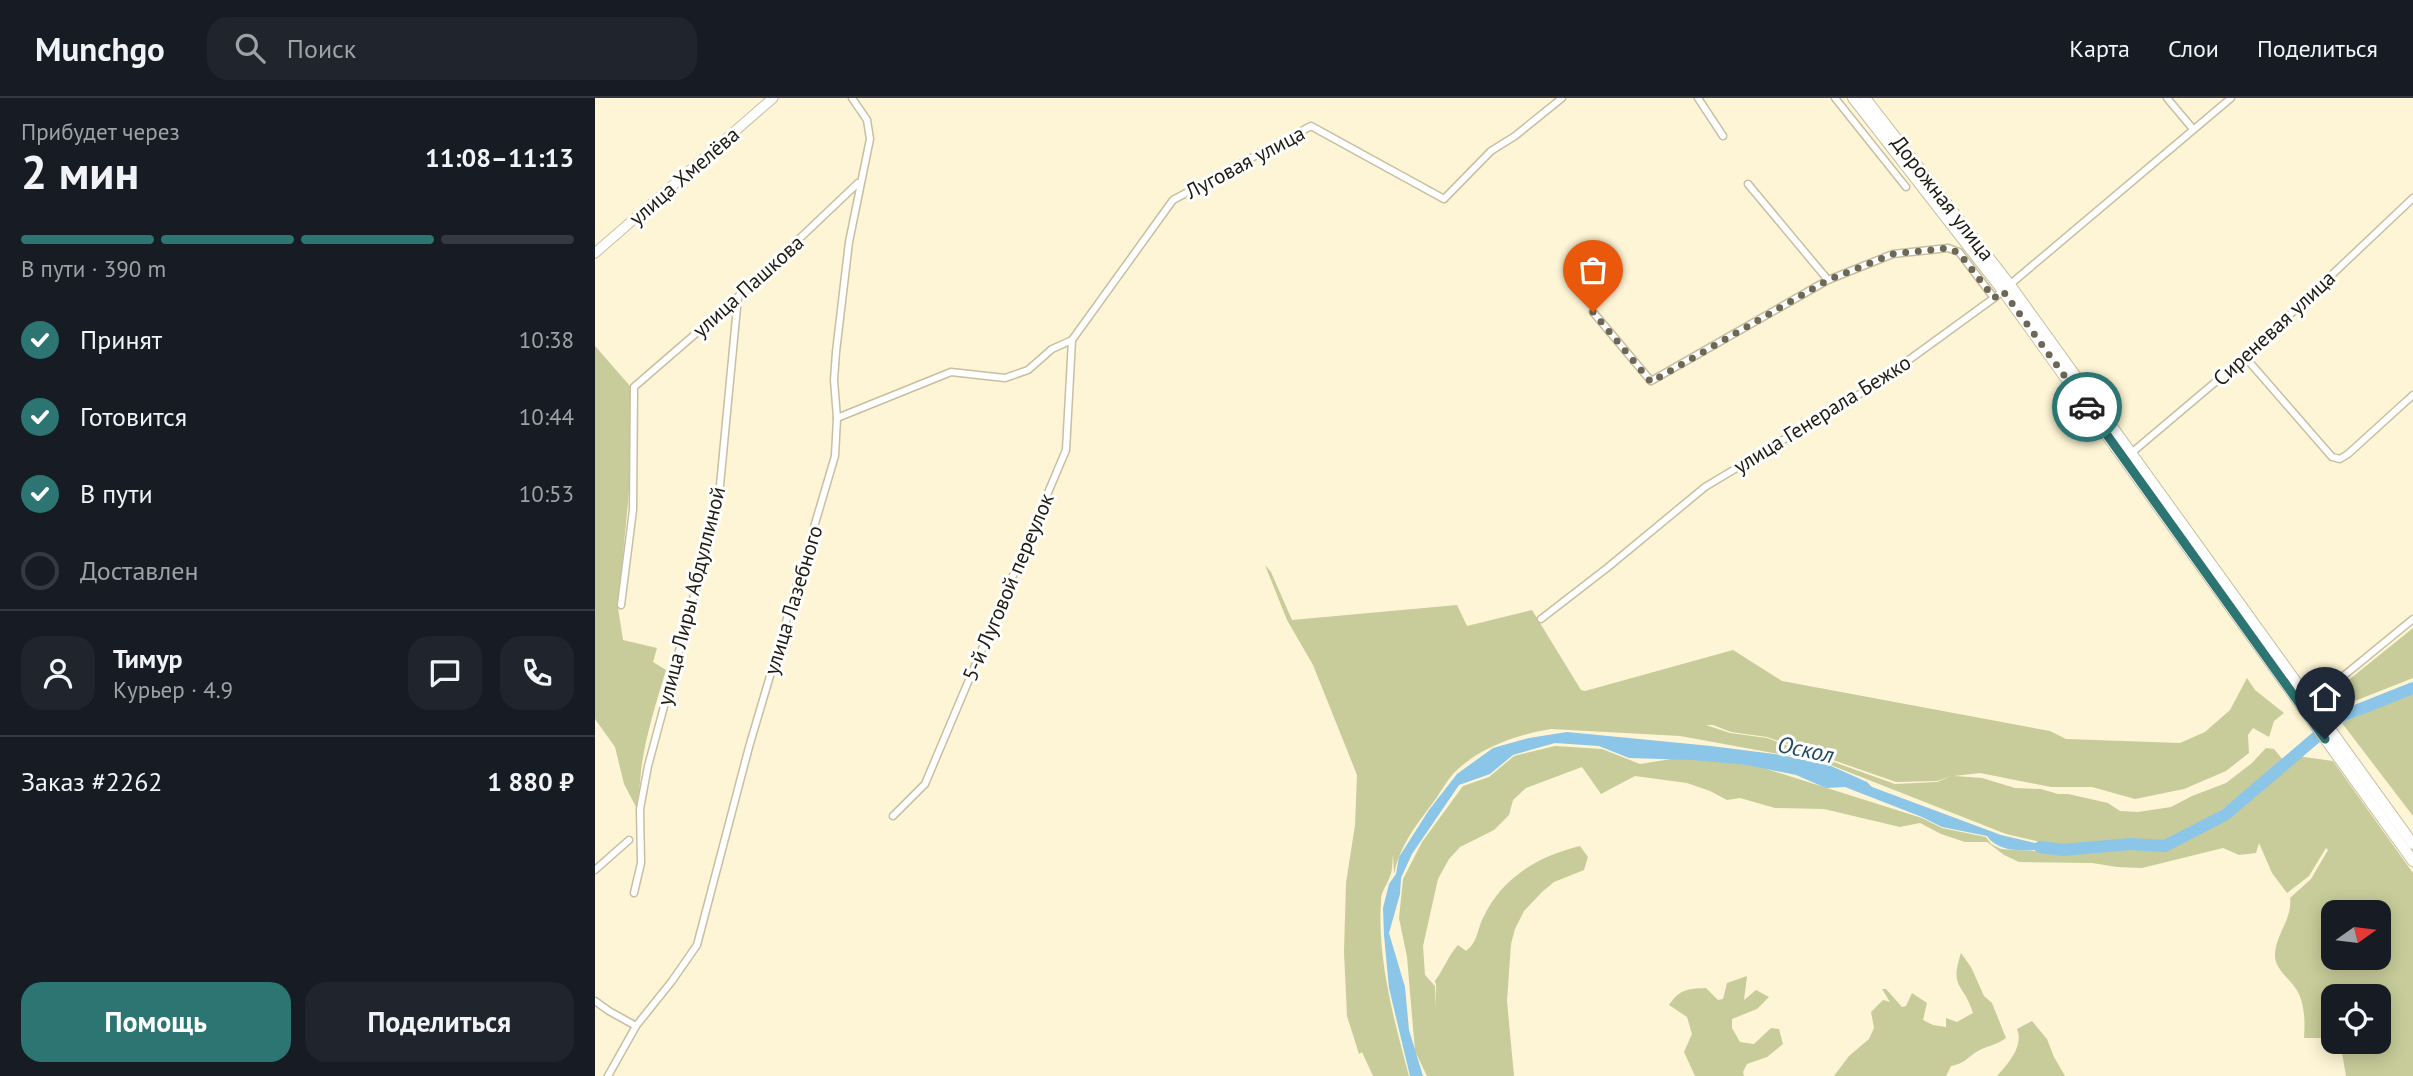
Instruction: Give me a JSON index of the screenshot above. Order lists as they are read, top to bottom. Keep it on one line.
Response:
{"streets":{"main road":["улица Хмелёва","Дорожная улица"],"street":["Луговая улица","улица Пашкова","Сиреневая улица","улица Генерала Бежко","5-й Луговой переулок","улица Лиры Абдуллиной","улица Лазебного"]},"crossings":[["Луговая улица","5-й Луговой переулок"],["Луговая улица","улица Лазебного"],["Дорожная улица","Сиреневая улица"],["Дорожная улица","улица Генерала Бежко"],["улица Пашкова","улица Лиры Абдуллиной"],["улица Пашкова","улица Лазебного"]],"water":["Оскол"],"north":"right","page":{"header":"Munchgo","search":"Поиск","nav":["Карта","Слои","Поделиться"],"heading":["2 мин","Прибудет через","11:08–11:13"],"panel":["Тимур","Курьер · 4.9","Заказ #2262","1 880 ₽"],"bar":"В пути · 390 m","list":[["Принят","10:38"],["Готовится","10:44"],["В пути","10:53"],"Доставлен"],"buttons":["Помощь","Поделиться"]}}
